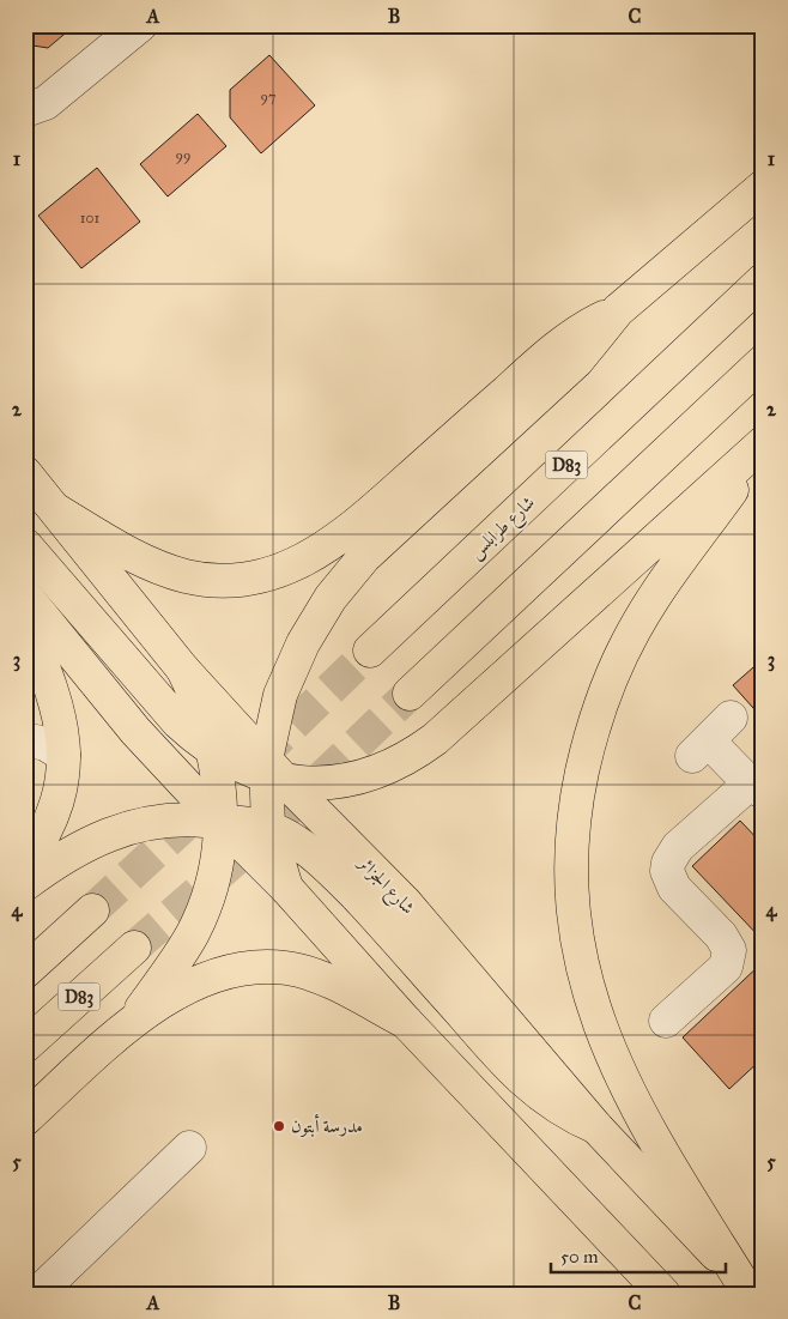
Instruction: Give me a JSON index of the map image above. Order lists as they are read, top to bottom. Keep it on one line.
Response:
{"streets":{"main road":["D83","شارع طرابلس","شارع الجزائر"]},"places":["مدرسة أبتون"],"house_numbers":["97","99","101"],"scale_bar":"50 m","grid":{"columns":["A","B","C"],"rows":["1","2","3","4","5"]}}
